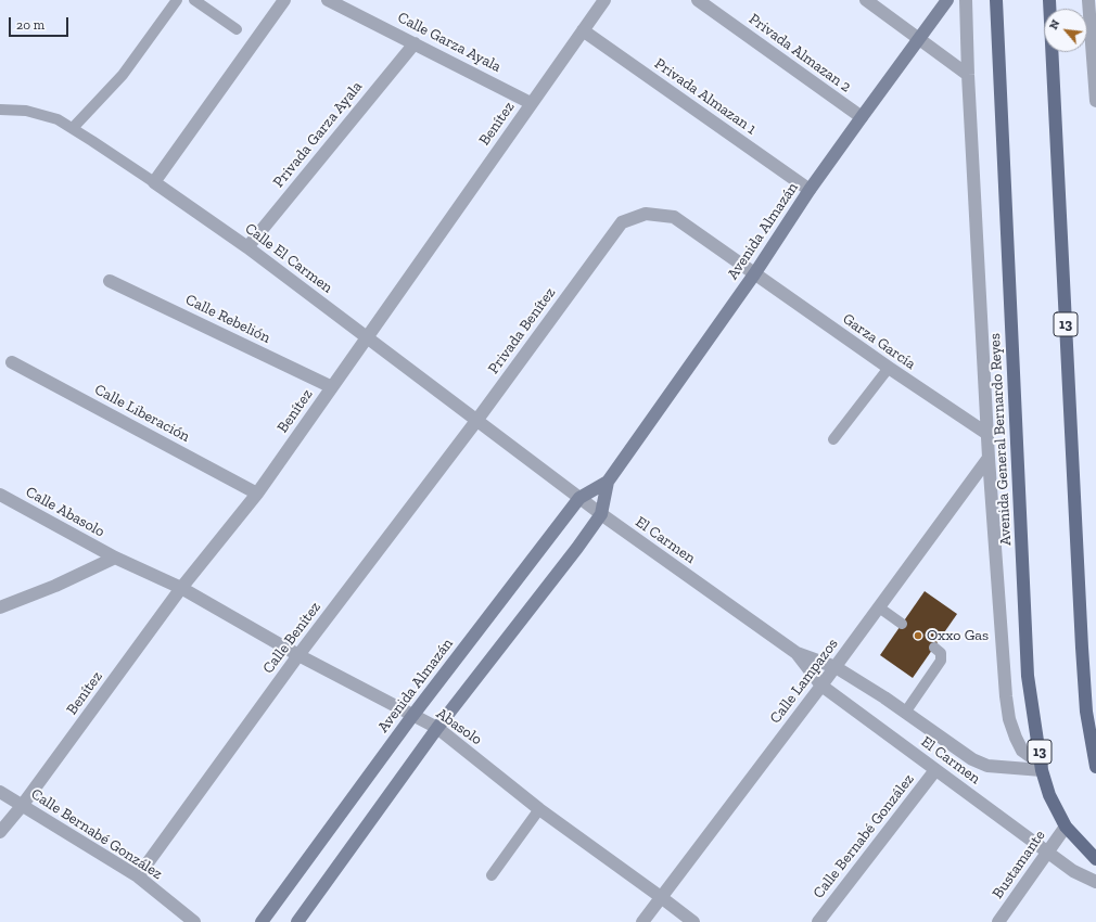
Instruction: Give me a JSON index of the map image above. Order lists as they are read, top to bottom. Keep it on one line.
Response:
{"streets":{"main road":["Avenida Almazán","13","Avenida General Bernardo Reyes"],"street":["Calle Garza Ayala","Privada Almazan 2","Privada Almazan 1","Benítez","Privada Garza Ayala","Calle El Carmen","Calle Rebelión","Privada Benítez","Garza García","Calle Liberación","Calle Abasolo","El Carmen","Calle Benítez","Calle Lampazos","Abasolo","Calle Bernabé González","Bustamante"]},"crossings":[["Calle Garza Ayala","Benítez"],["Calle Garza Ayala","Privada Garza Ayala"],["Privada Almazan 2","Avenida Almazán"],["Privada Almazan 1","Benítez"],["Privada Almazan 1","Avenida Almazán"],["Benítez","Calle El Carmen"],["Benítez","Calle Rebelión"],["Benítez","Calle Liberación"],["Benítez","Abasolo"],["Benítez","Calle Bernabé González"],["Privada Garza Ayala","Calle El Carmen"],["Avenida Almazán","Calle El Carmen"],["Avenida Almazán","Privada Benítez"],["Avenida Almazán","Garza García"],["Avenida Almazán","El Carmen"],["Avenida Almazán","Abasolo"],["Calle El Carmen","Privada Benítez"],["Calle El Carmen","El Carmen"],["Calle El Carmen","Calle Benítez"],["Privada Benítez","Garza García"],["Privada Benítez","Calle Benítez"],["Avenida General Bernardo Reyes","El Carmen"],["Avenida General Bernardo Reyes","Bustamante"],["Calle Abasolo","Abasolo"],["El Carmen","Calle Lampazos"],["El Carmen","Calle Bernabé González"],["El Carmen","Bustamante"],["Calle Benítez","Abasolo"],["Calle Benítez","Calle Bernabé González"],["Calle Lampazos","Abasolo"]],"places":["Oxxo Gas"],"scale_bar":"20 m","north":"top left"}
